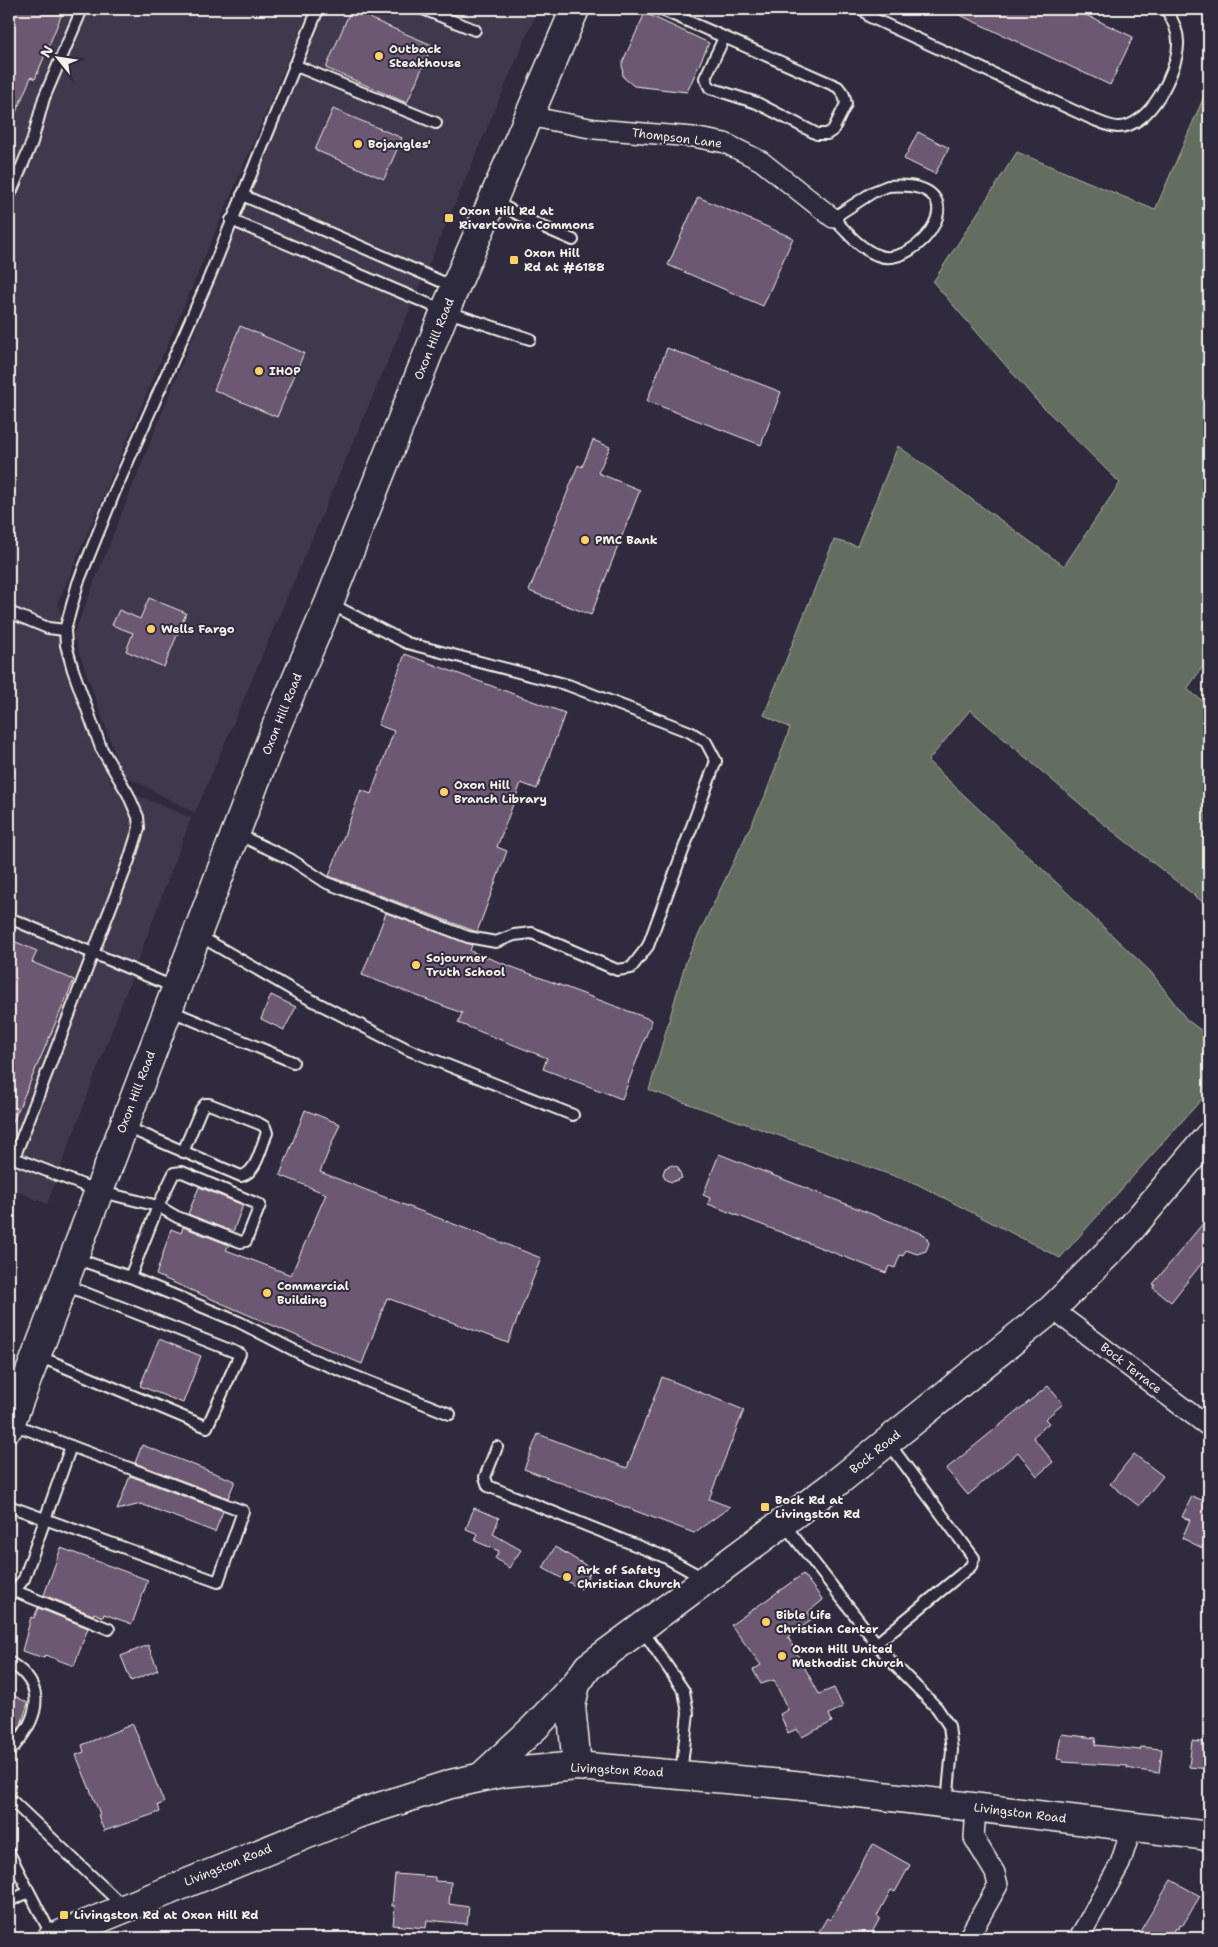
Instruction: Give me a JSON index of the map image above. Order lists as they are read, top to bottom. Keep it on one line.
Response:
{"streets":{"main road":["Oxon Hill Road","Bock Road","Livingston Road"],"street":["Thompson Lane","Bock Terrace"]},"crossings":[["Thompson Lane","Oxon Hill Road"],["Bock Terrace","Bock Road"],["Bock Road","Livingston Road"]],"places":{"other":["Outback Steakhouse","Bojangles'","IHOP","PMC Bank","Wells Fargo","Oxon Hill Branch Library","Sojourner Truth School","Commercial Building","Ark of Safety Christian Church","Bible Life Christian Center","Oxon Hill United Methodist Church"],"transit":["Oxon Hill Rd at Rivertowne Commons","Oxon Hill Rd at #6188","Bock Rd at Livingston Rd","Livingston Rd at Oxon Hill Rd"]},"north":"top left"}
